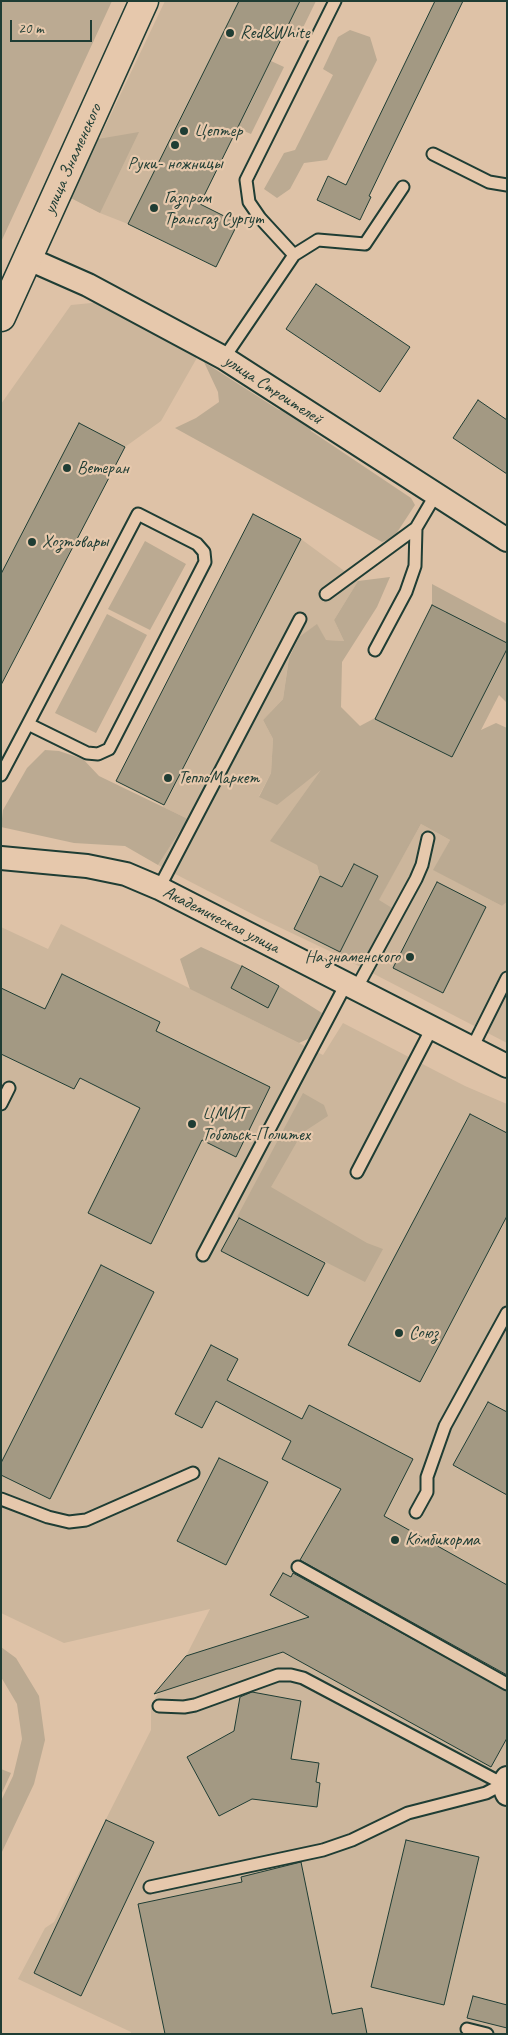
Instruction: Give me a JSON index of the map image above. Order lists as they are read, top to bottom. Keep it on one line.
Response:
{"streets":{"main road":["улица Знаменского"],"street":["улица Строителей","Академическая улица"]},"crossings":[["улица Знаменского","улица Строителей"]],"places":["Red&White","Цептер","Руки- ножницы","Газпром Трансгаз Сургут","Ветеран","Хозтовары","ТеплоМаркет","На знаменского","ЦМИТ Тобольск-Политех","Союз","Комбикорма"],"scale_bar":"20 m"}
